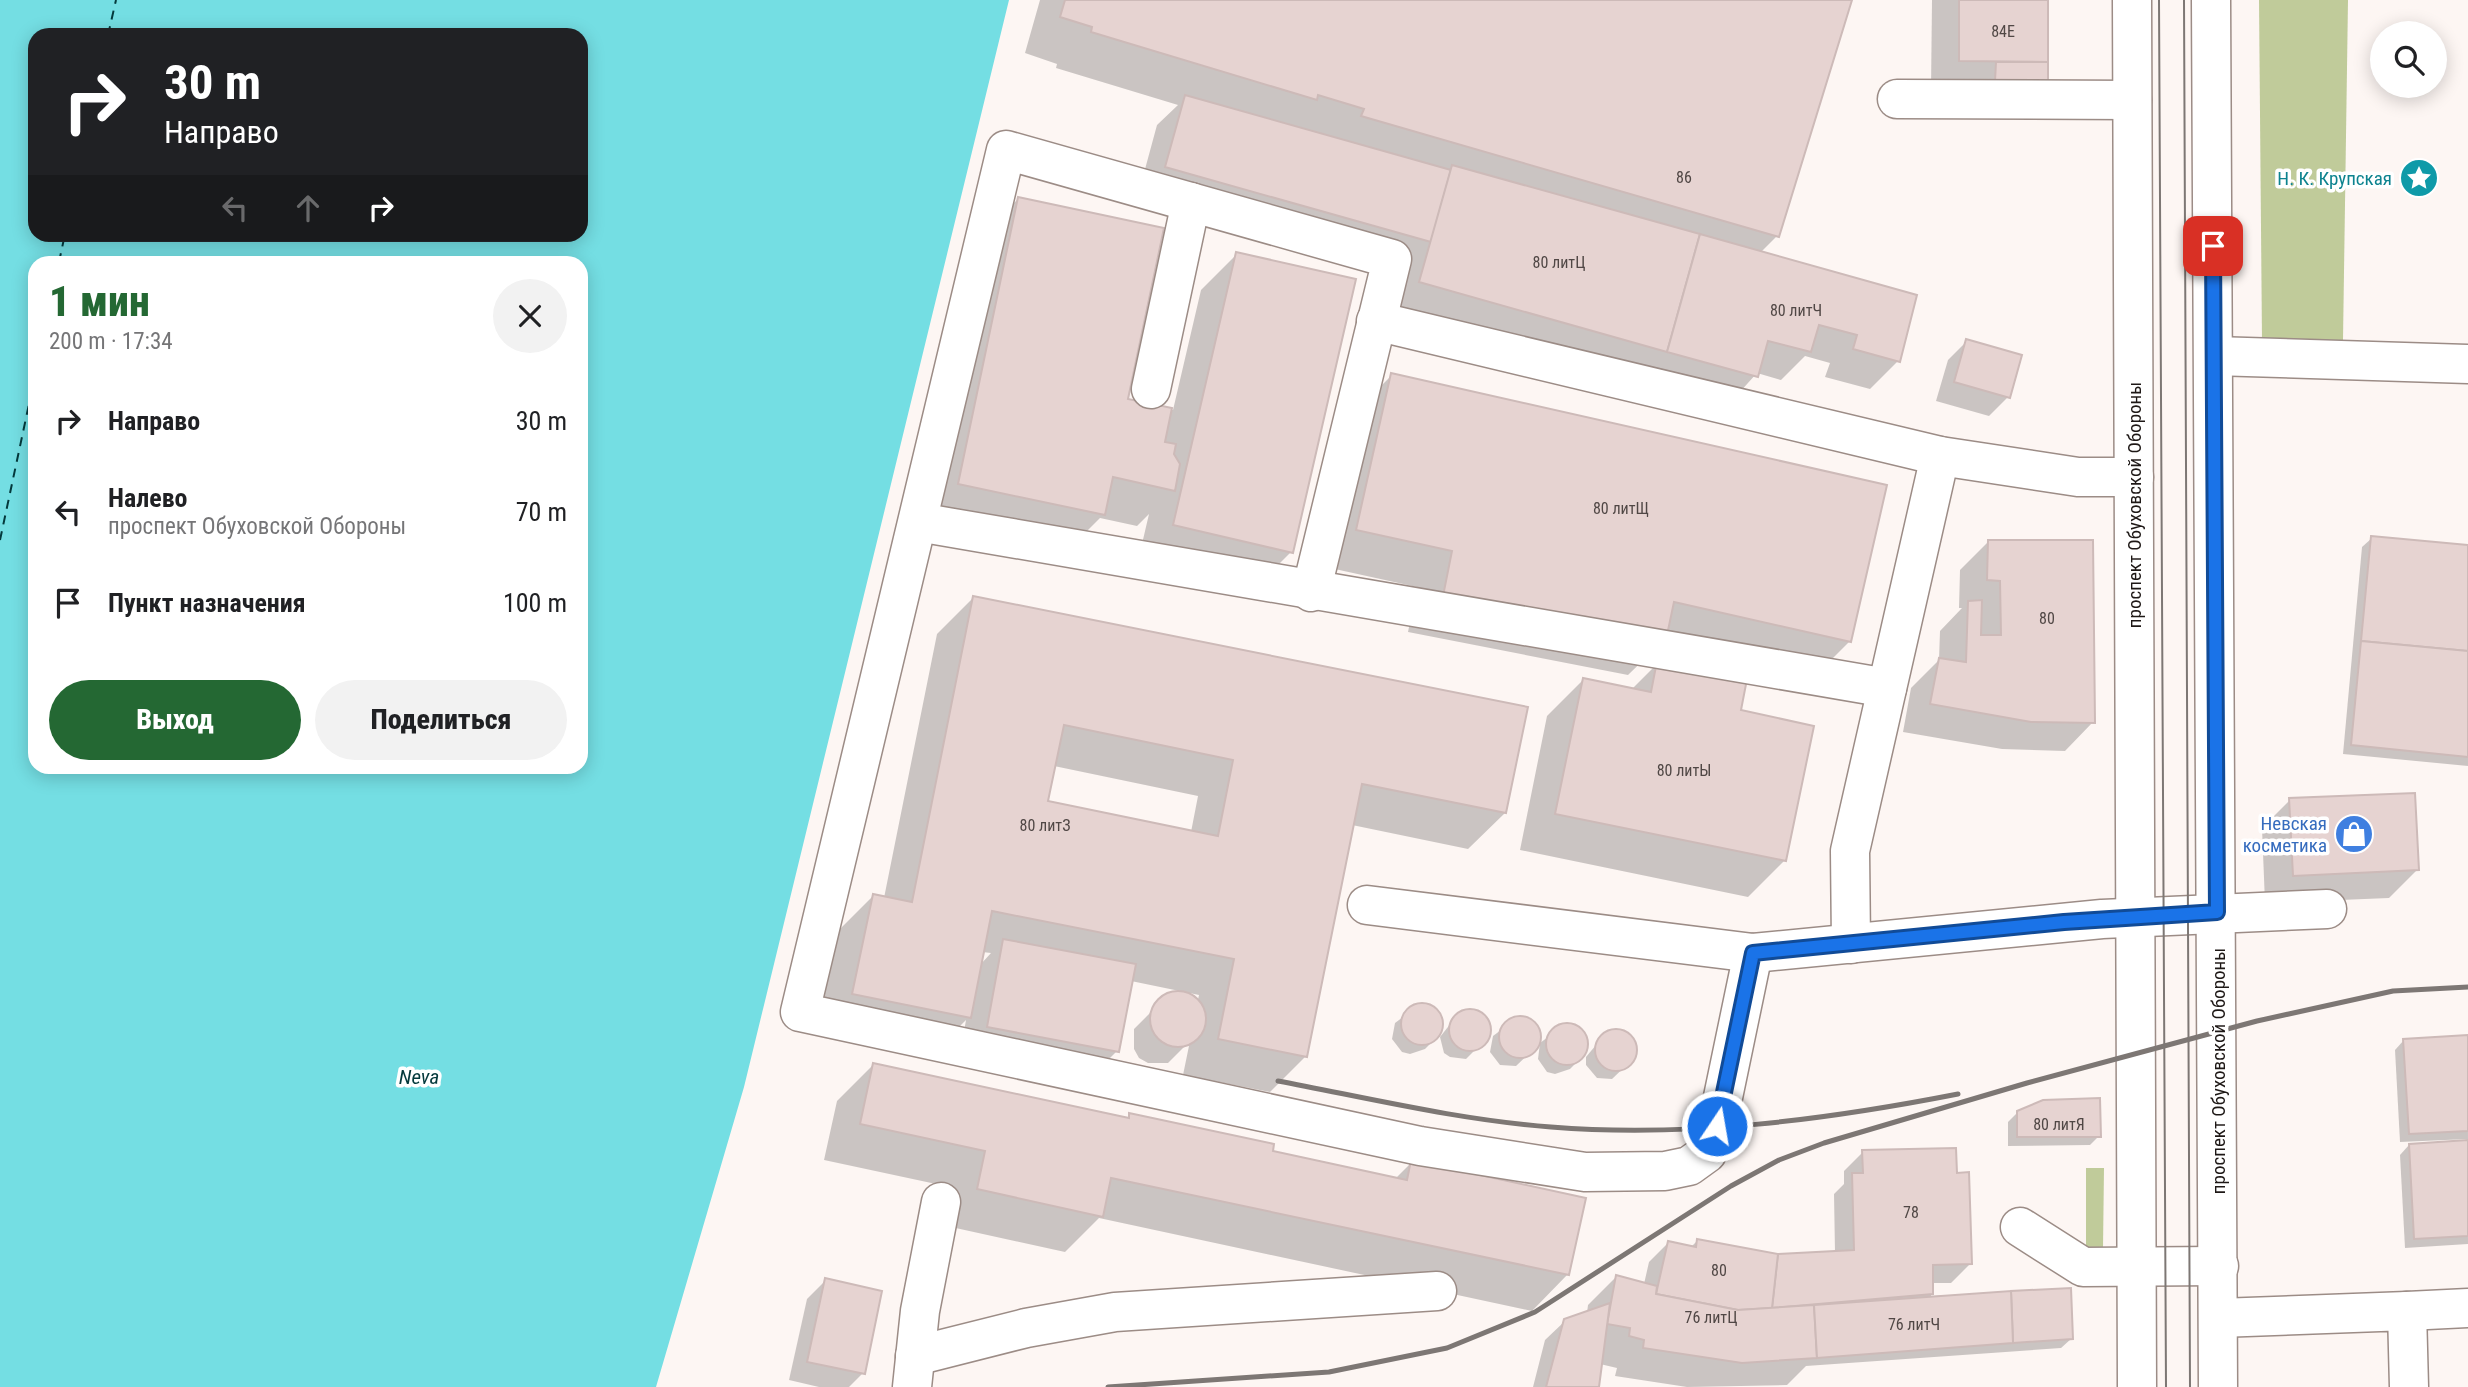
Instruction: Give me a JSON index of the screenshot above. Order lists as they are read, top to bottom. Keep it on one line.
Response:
{"streets":{"main road":["проспект Обуховской Обороны"]},"water":["Neva"],"places":{"place":["Н. К. Крупская"],"shop":["Невская косметика"]},"house_numbers":["84Е","86","80 литЦ","80 литЧ","80 литЩ","80","80 литЫ","80 литЗ","80 литЯ","78","80","76 литЦ","76 литЧ"],"page":{"turn":["30 m","Направо"],"heading":["1 мин","200 m · 17:34"],"list":[{"name":"Направо","value":"30 m"},{"name":"Налево","note":"проспект Обуховской Обороны","value":"70 m"},{"name":"Пункт назначения","value":"100 m"}],"buttons":["Выход","Поделиться"]}}
